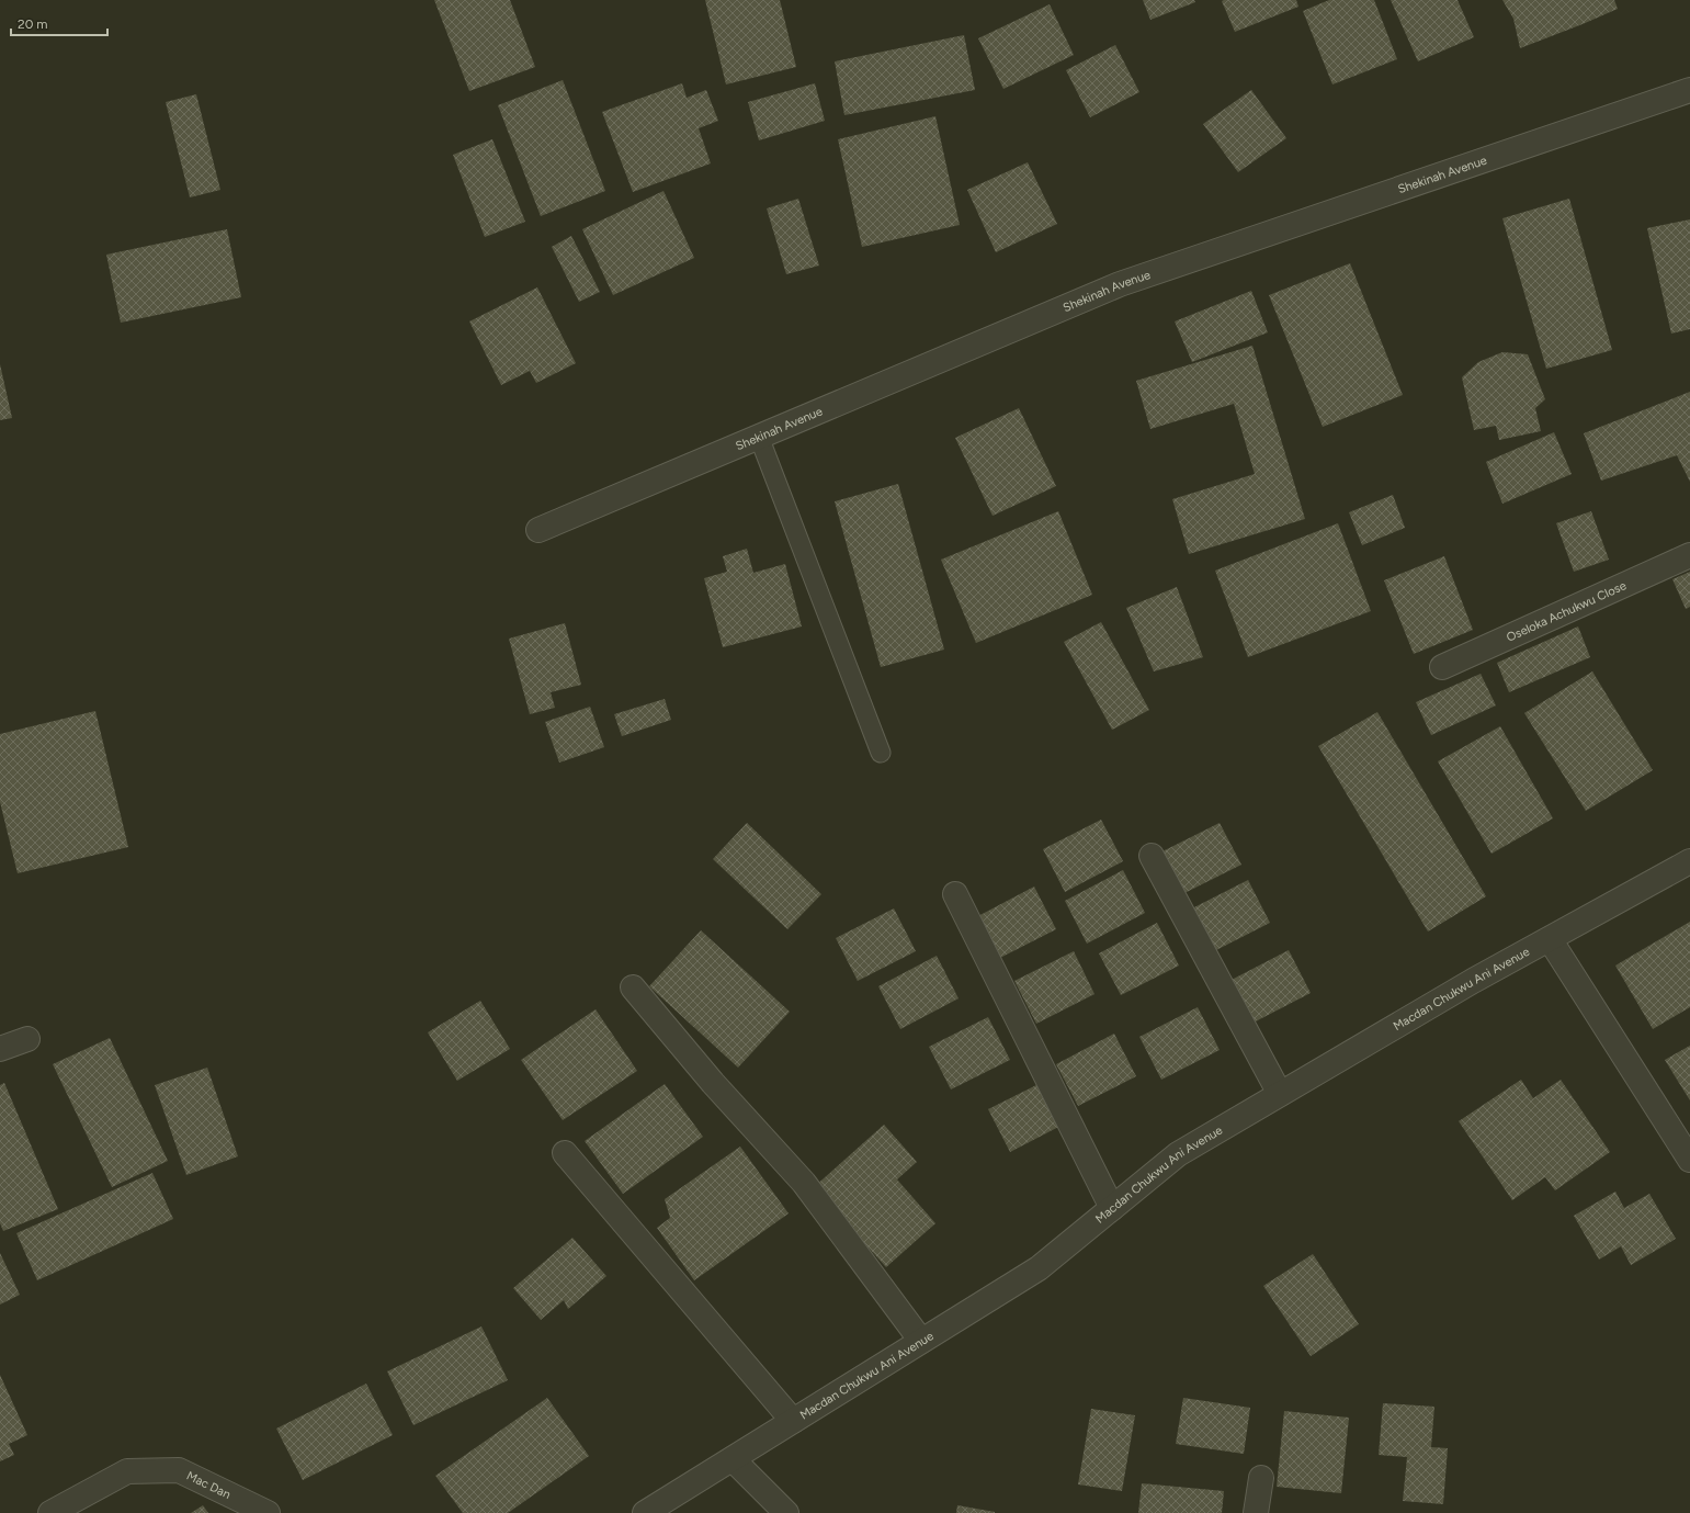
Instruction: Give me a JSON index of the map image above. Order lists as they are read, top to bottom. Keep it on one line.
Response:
{"streets":{"street":["Shekinah Avenue","Oseloka Achukwu Close","Macdan Chukwu Ani Avenue","Mac Dan"]},"scale_bar":"20 m"}
